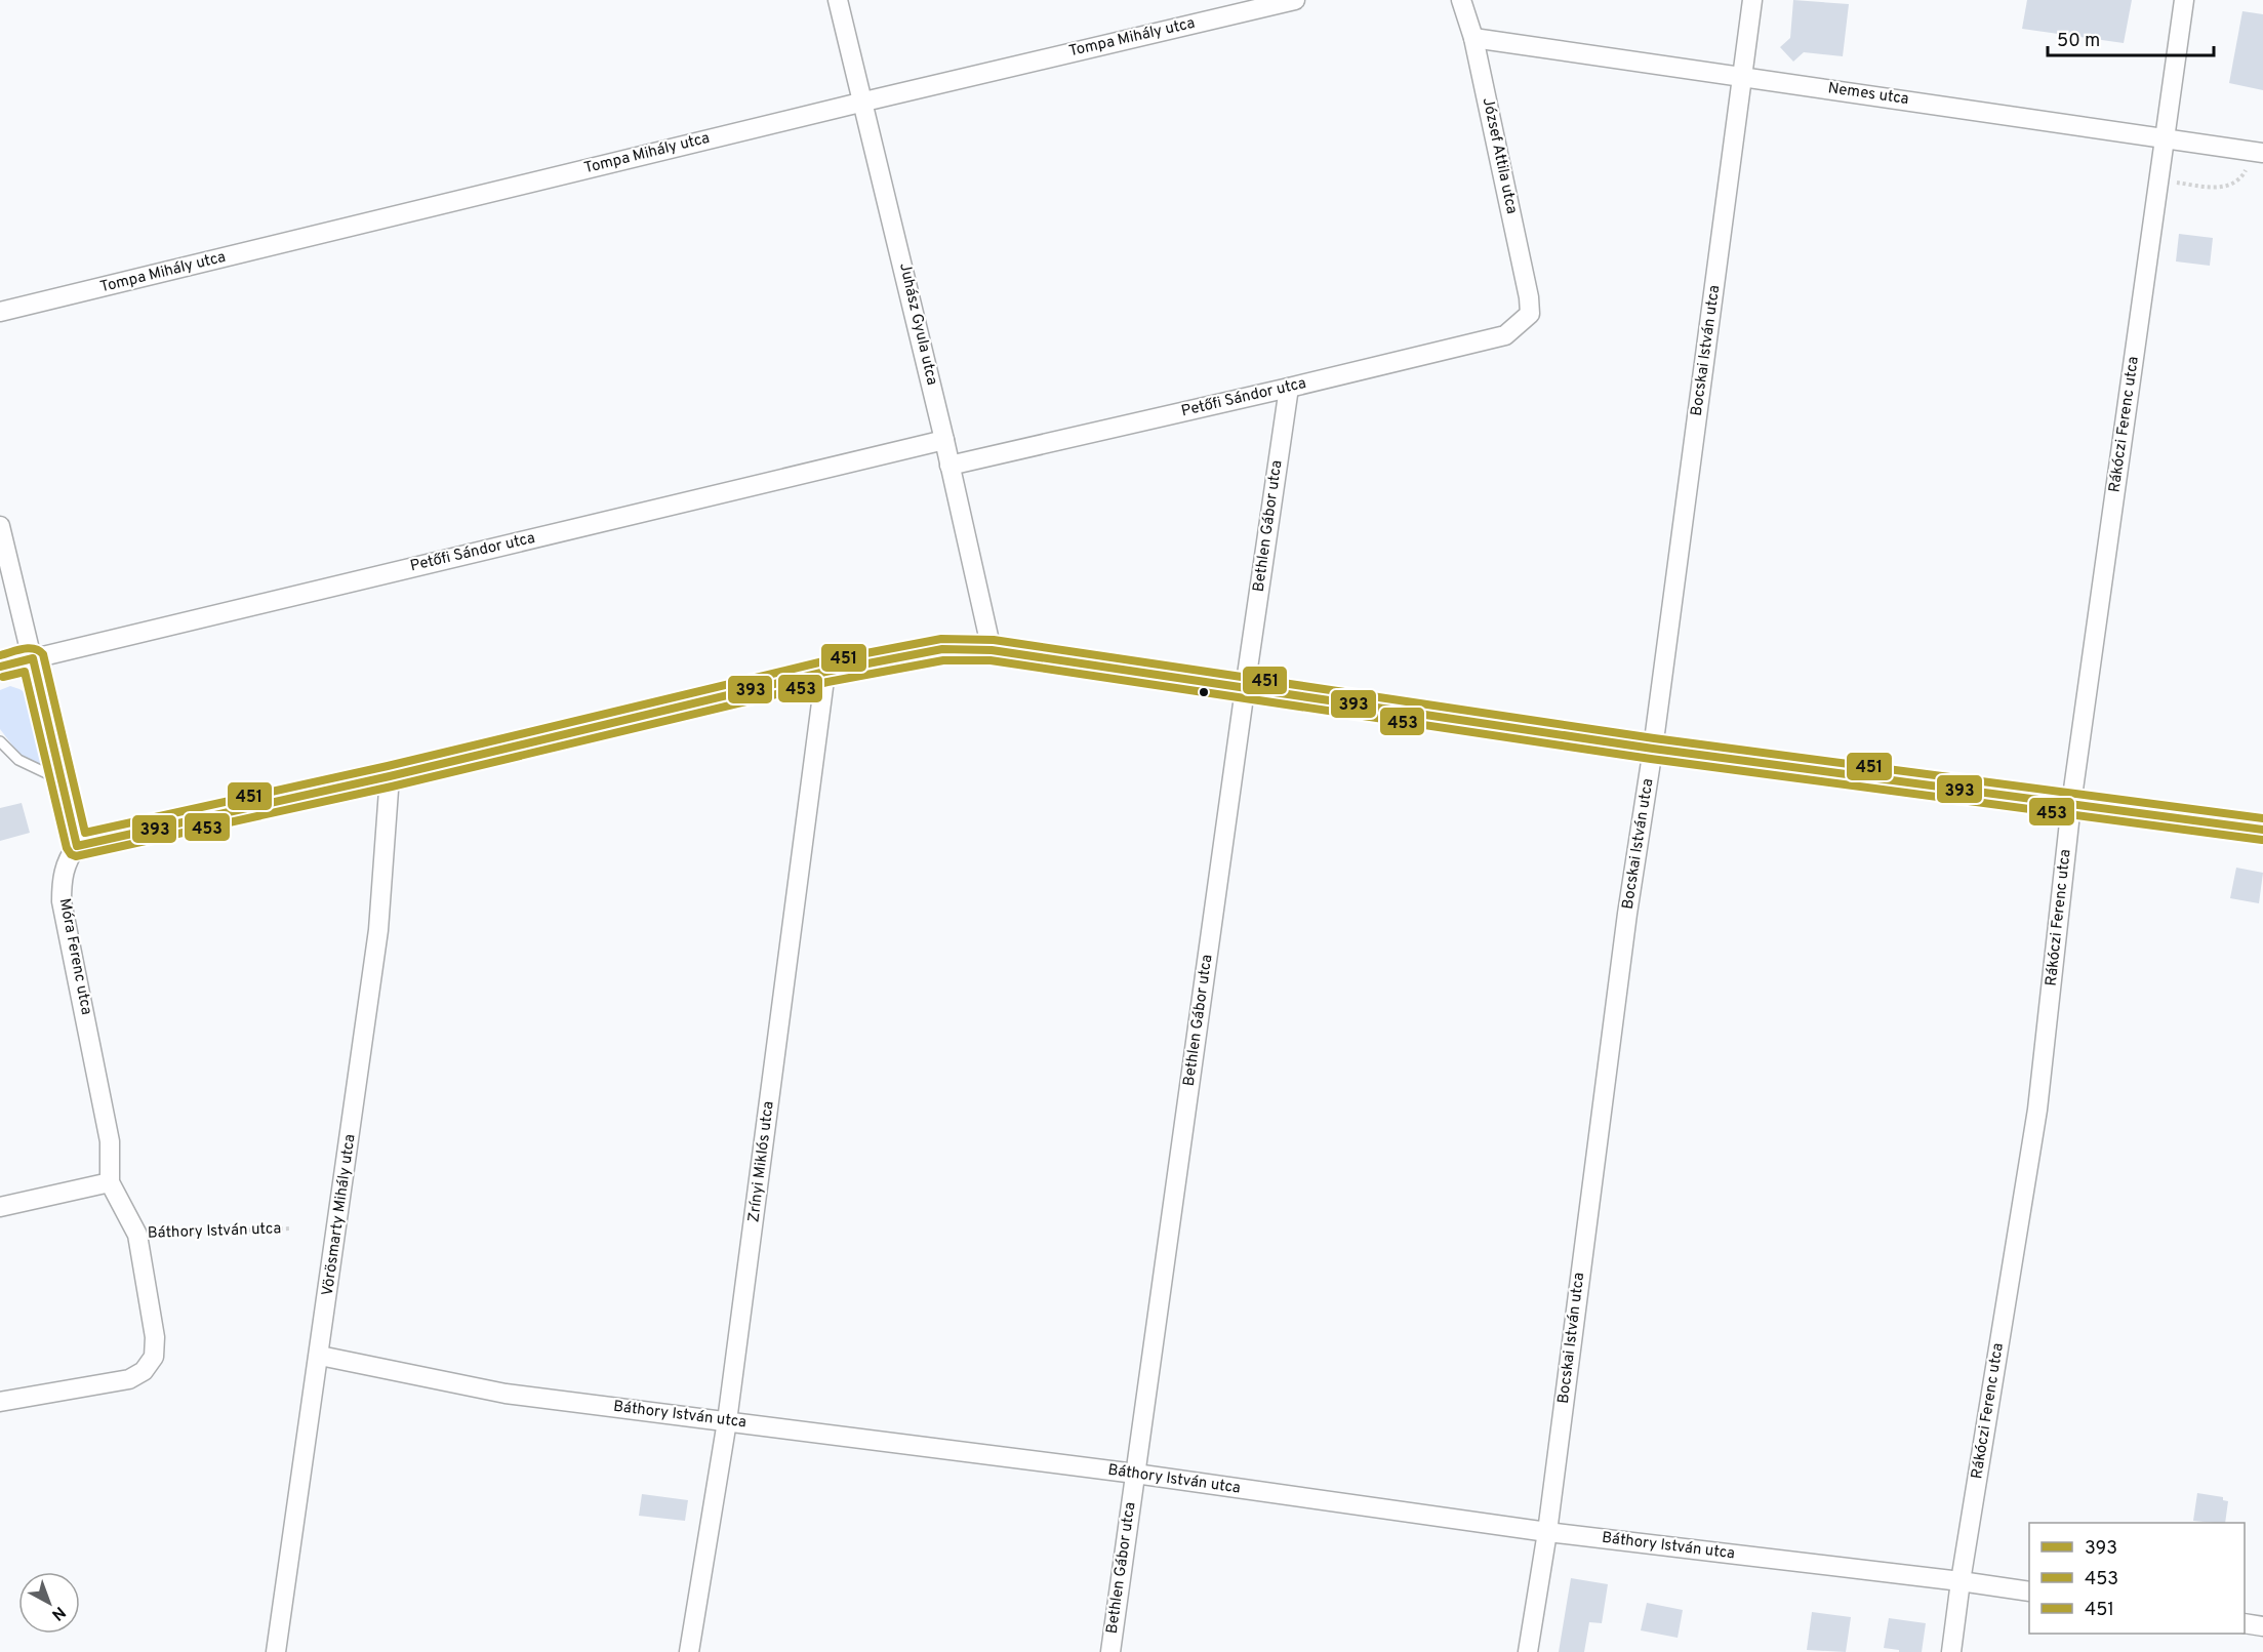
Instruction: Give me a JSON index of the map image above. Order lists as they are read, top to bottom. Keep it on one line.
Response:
{"streets":{"street":["Tompa Mihály utca","Nemes utca","József Attila utca","Juhász Gyula utca","Bocskai István utca","Petőfi Sándor utca","Rákóczi Ferenc utca","Bethlen Gábor utca","Móra Ferenc utca","Zrínyi Miklós utca","Vörösmarty Mihály utca","Báthory István utca"]},"crossings":[["Tompa Mihály utca","Juhász Gyula utca"],["Nemes utca","József Attila utca"],["Nemes utca","Bocskai István utca"],["Nemes utca","Rákóczi Ferenc utca"],["József Attila utca","Petőfi Sándor utca"],["Juhász Gyula utca","Petőfi Sándor utca"],["Bocskai István utca","Báthory István utca"],["Petőfi Sándor utca","Bethlen Gábor utca"],["Rákóczi Ferenc utca","Báthory István utca"],["Bethlen Gábor utca","Báthory István utca"],["Móra Ferenc utca","Báthory István utca"],["Zrínyi Miklós utca","Báthory István utca"],["Vörösmarty Mihály utca","Báthory István utca"]],"lines":["transit line 451","transit line 393","transit line 453"],"legend":["393","453","451"],"scale_bar":"50 m","north":"bottom right"}
